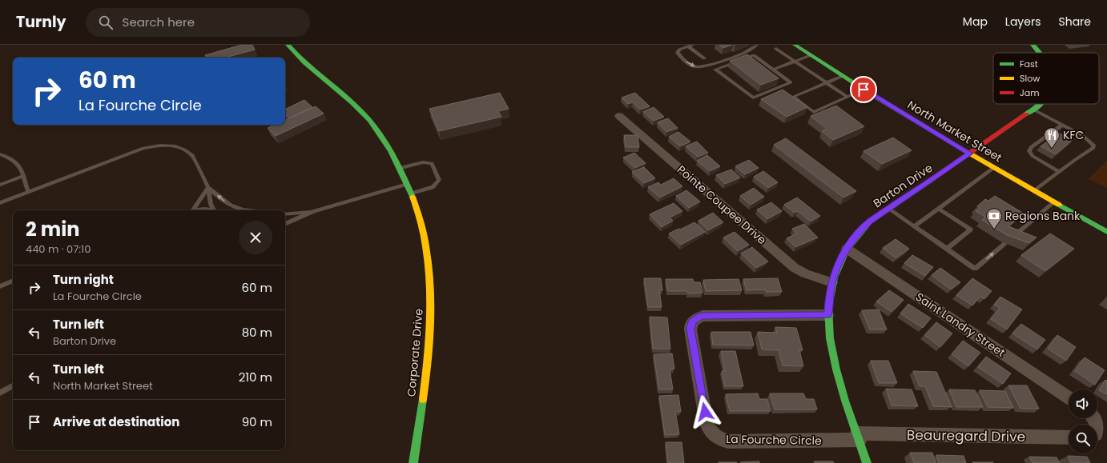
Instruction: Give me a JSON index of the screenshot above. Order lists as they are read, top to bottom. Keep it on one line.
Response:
{"streets":{"street":["North Market Street","Barton Drive","Pointe Coupee Drive","Saint Landry Street","Corporate Drive","Beauregard Drive","La Fourche Circle"]},"crossings":[["North Market Street","Barton Drive"],["Barton Drive","Pointe Coupee Drive"],["Barton Drive","Saint Landry Street"],["Barton Drive","Beauregard Drive"],["Barton Drive","La Fourche Circle"],["Beauregard Drive","La Fourche Circle"]],"places":{"restaurant":["KFC"],"bank":["Regions Bank"]},"legend":["Fast","Slow","Jam"],"page":{"header":"Turnly","search":"Search here","nav":["Map","Layers","Share"],"turn":["60 m","La Fourche Circle"],"heading":["2 min","440 m · 07:10"],"list":[{"name":"Turn right","note":"La Fourche Circle","value":"60 m"},{"name":"Turn left","note":"Barton Drive","value":"80 m"},{"name":"Turn left","note":"North Market Street","value":"210 m"},{"name":"Arrive at destination","value":"90 m"}]}}
